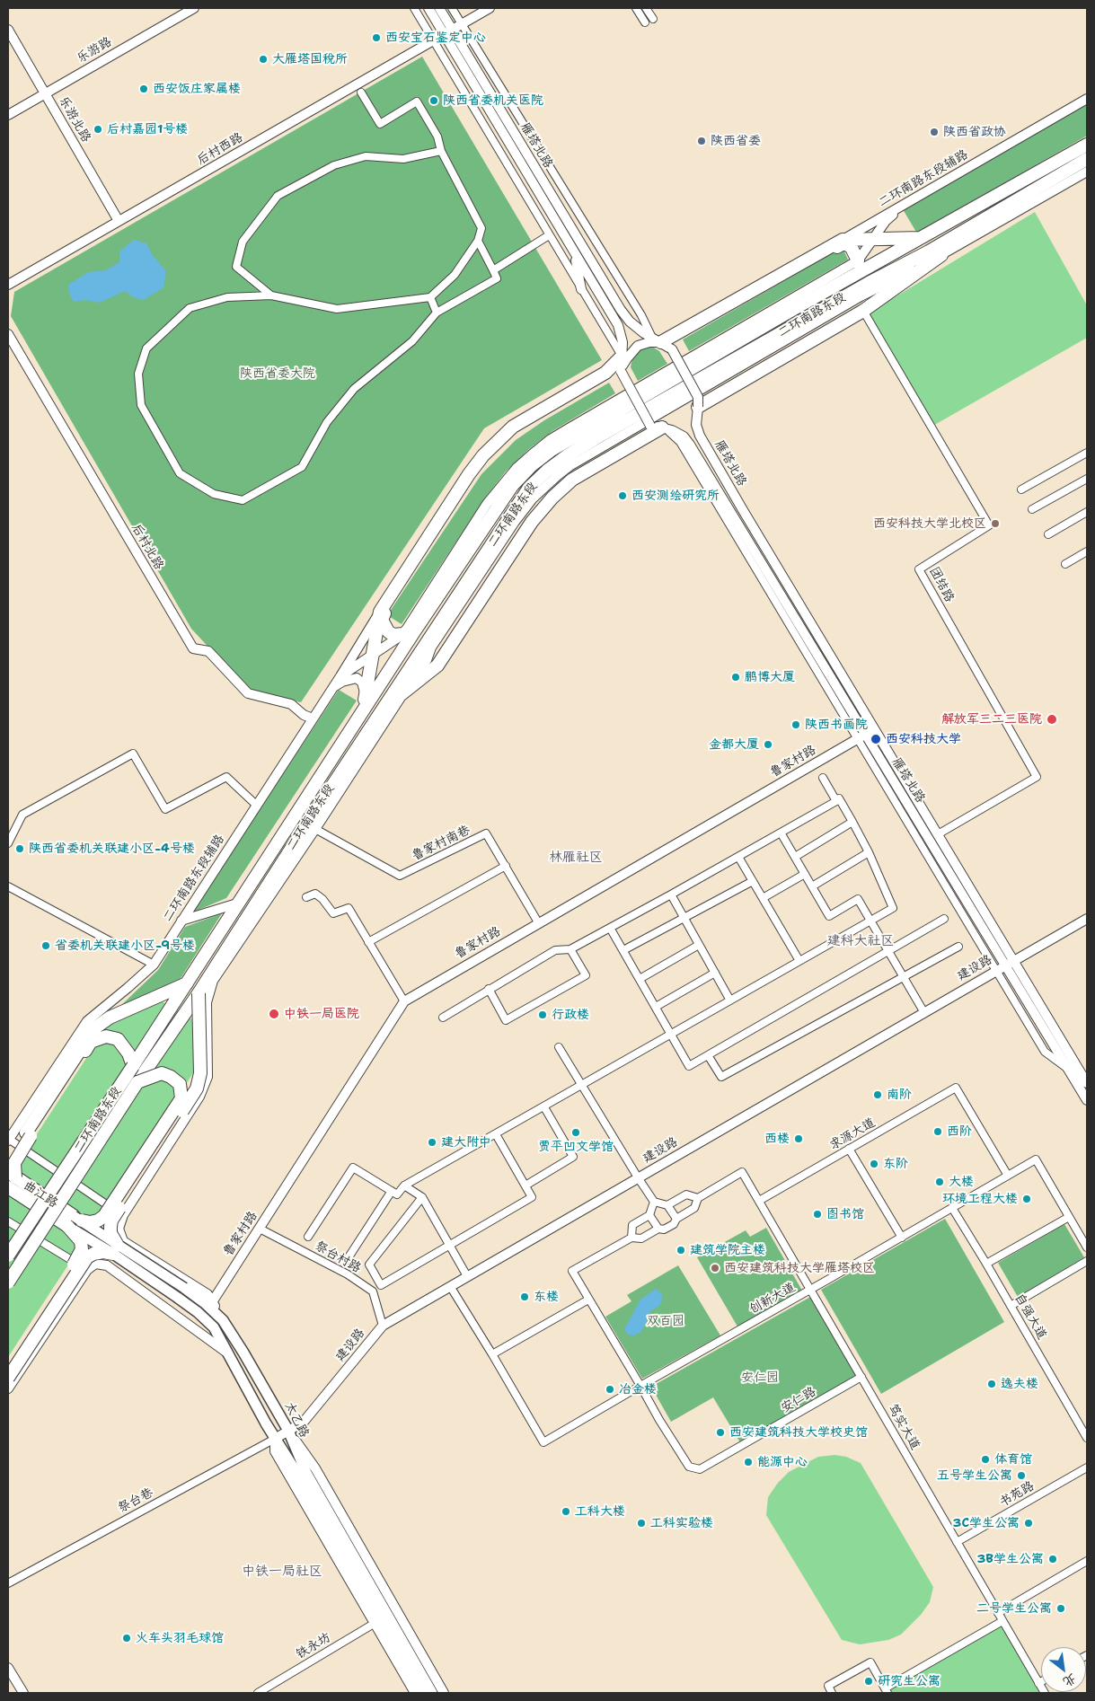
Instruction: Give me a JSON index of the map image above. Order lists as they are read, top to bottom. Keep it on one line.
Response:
{"streets":{"highway":["二环南路东段","曲江路"],"main road":["乐游路","乐游北路","雁塔北路","后村西路","二环南路东段辅路","后村北路","鲁家村路","建设路","太乙路"],"street":["团结路","鲁家村南巷","求源大道","祭台村路","创新大道","自强大道","安仁路","笃实大道","书苑路","祭台巷","铁永坊"]},"crossings":[["乐游路","乐游北路"],["乐游北路","后村西路"],["雁塔北路","后村西路"],["雁塔北路","团结路"],["雁塔北路","鲁家村路"],["雁塔北路","建设路"],["二环南路东段辅路","后村北路"],["鲁家村路","鲁家村南巷"],["鲁家村路","祭台村路"],["建设路","祭台村路"],["建设路","太乙路"],["建设路","祭台巷"],["求源大道","创新大道"],["求源大道","笃实大道"],["曲江路","太乙路"],["创新大道","自强大道"],["创新大道","安仁路"],["创新大道","笃实大道"],["安仁路","笃实大道"],["太乙路","祭台巷"],["太乙路","铁永坊"],["笃实大道","书苑路"]],"districts":["林雁社区","建科大社区","中铁一局社区"],"parks":["陕西省委大院","双百园","安仁园"],"places":["西安宝石鉴定中心","大雁塔国税所","西安饭庄家属楼","陕西省委机关医院","后村嘉园1号楼","陕西省政协","陕西省委","西安测绘研究所","西安科技大学北校区","鹏博大厦","解放军三二三医院","陕西书画院","西安科技大学","金都大厦","陕西省委机关联建小区-4号楼","省委机关联建小区-9号楼","中铁一局医院","行政楼","南阶","西阶","贾平凹文学馆","西楼","建大附中","东阶","大楼","环境工程大楼","图书馆","建筑学院主楼","西安建筑科技大学雁塔校区","东楼","逸夫楼","冶金楼","西安建筑科技大学校史馆","体育馆","能源中心","五号学生公寓","工科大楼","工科实验楼","3C学生公寓","3B学生公寓","二号学生公寓","火车头羽毛球馆","研究生公寓"],"north":"bottom right"}
